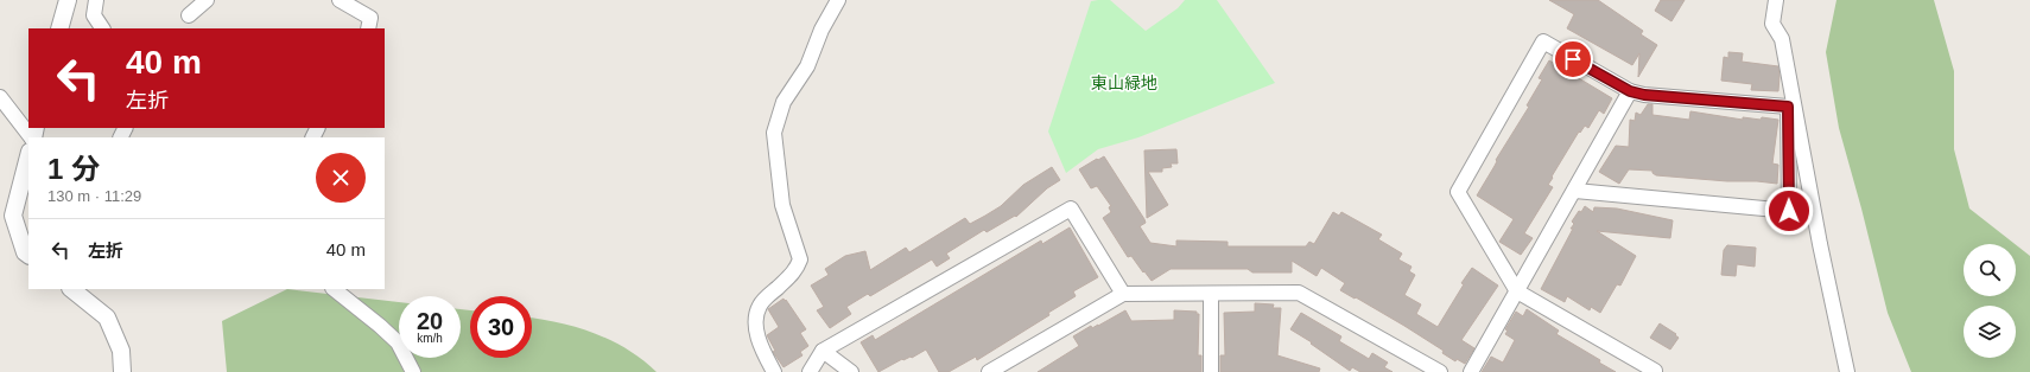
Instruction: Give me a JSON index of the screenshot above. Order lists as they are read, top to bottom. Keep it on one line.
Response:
{"parks":["東山緑地"],"page":{"turn":["40 m","左折"],"heading":["1 分","130 m · 11:29"],"list":[{"name":"左折","value":"40 m"}],"speed":"20 km/h","limit":"30"}}
